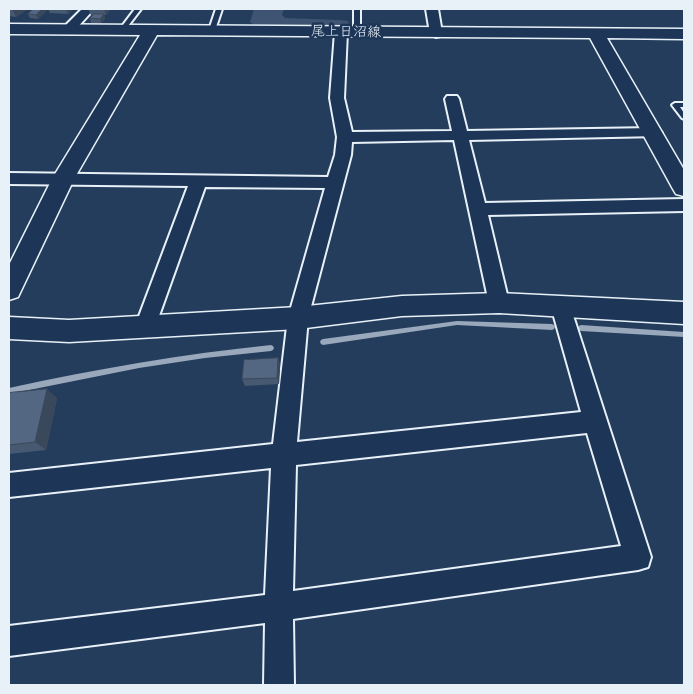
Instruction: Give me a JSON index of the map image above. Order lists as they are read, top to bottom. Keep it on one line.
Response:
{"streets":{"street":["尾上日沼線"]}}
